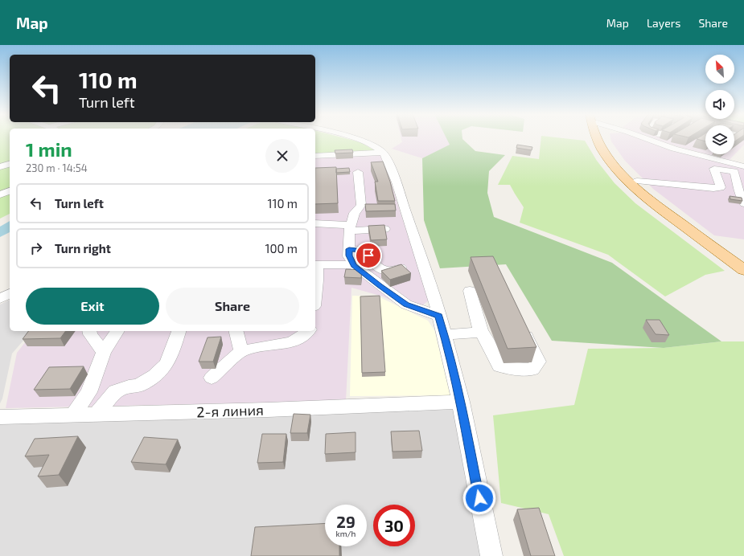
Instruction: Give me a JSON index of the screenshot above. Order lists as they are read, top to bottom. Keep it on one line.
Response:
{"streets":{"street":["2-я линия"]},"north":"top left","page":{"header":"Map","nav":["Map","Layers","Share"],"turn":["110 m","Turn left"],"heading":["1 min","230 m · 14:54"],"list":[{"name":"Turn left","value":"110 m"},{"name":"Turn right","value":"100 m"}],"buttons":["Exit","Share"],"speed":"29 km/h","limit":"30"}}
